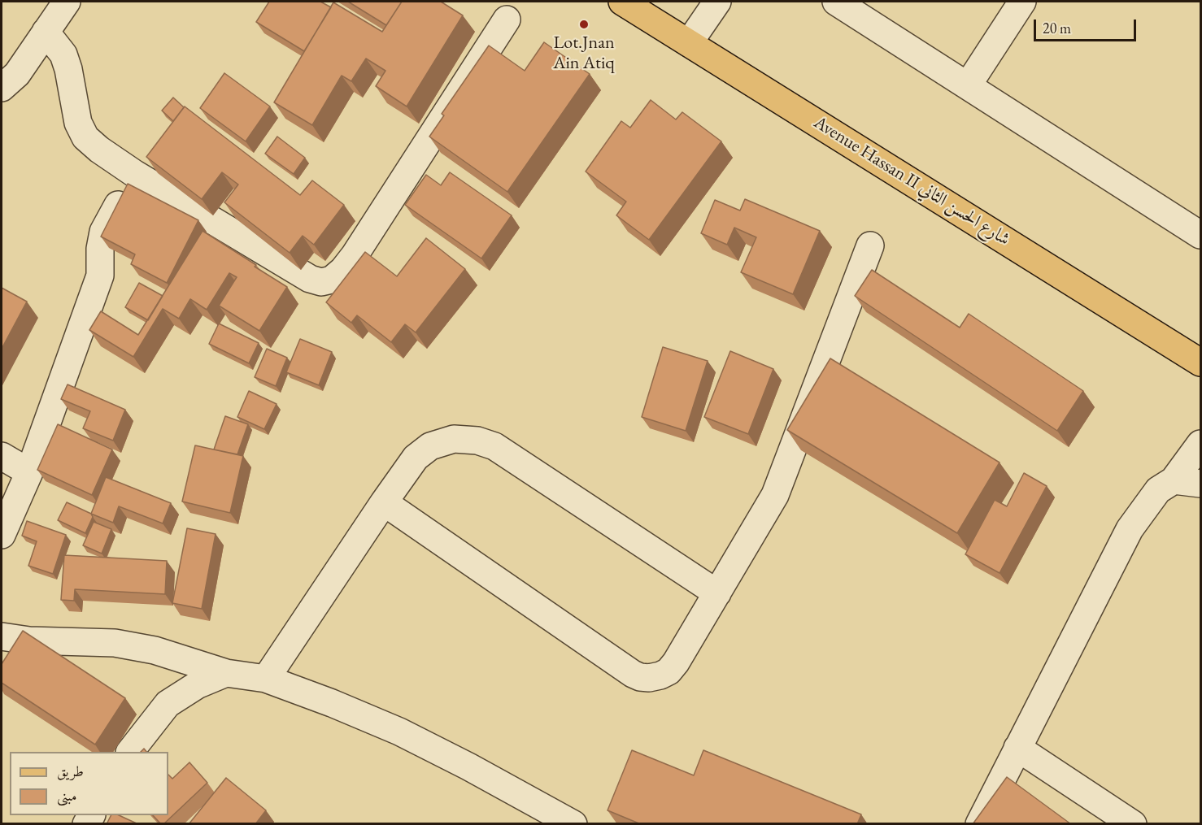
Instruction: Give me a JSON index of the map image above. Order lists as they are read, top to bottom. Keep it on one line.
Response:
{"streets":{"main road":["Avenue Hassan II شارع الحسن الثاني"]},"places":["Lot.Jnan Ain Atiq"],"legend":["طريق","مبنى"],"scale_bar":"20 m"}
